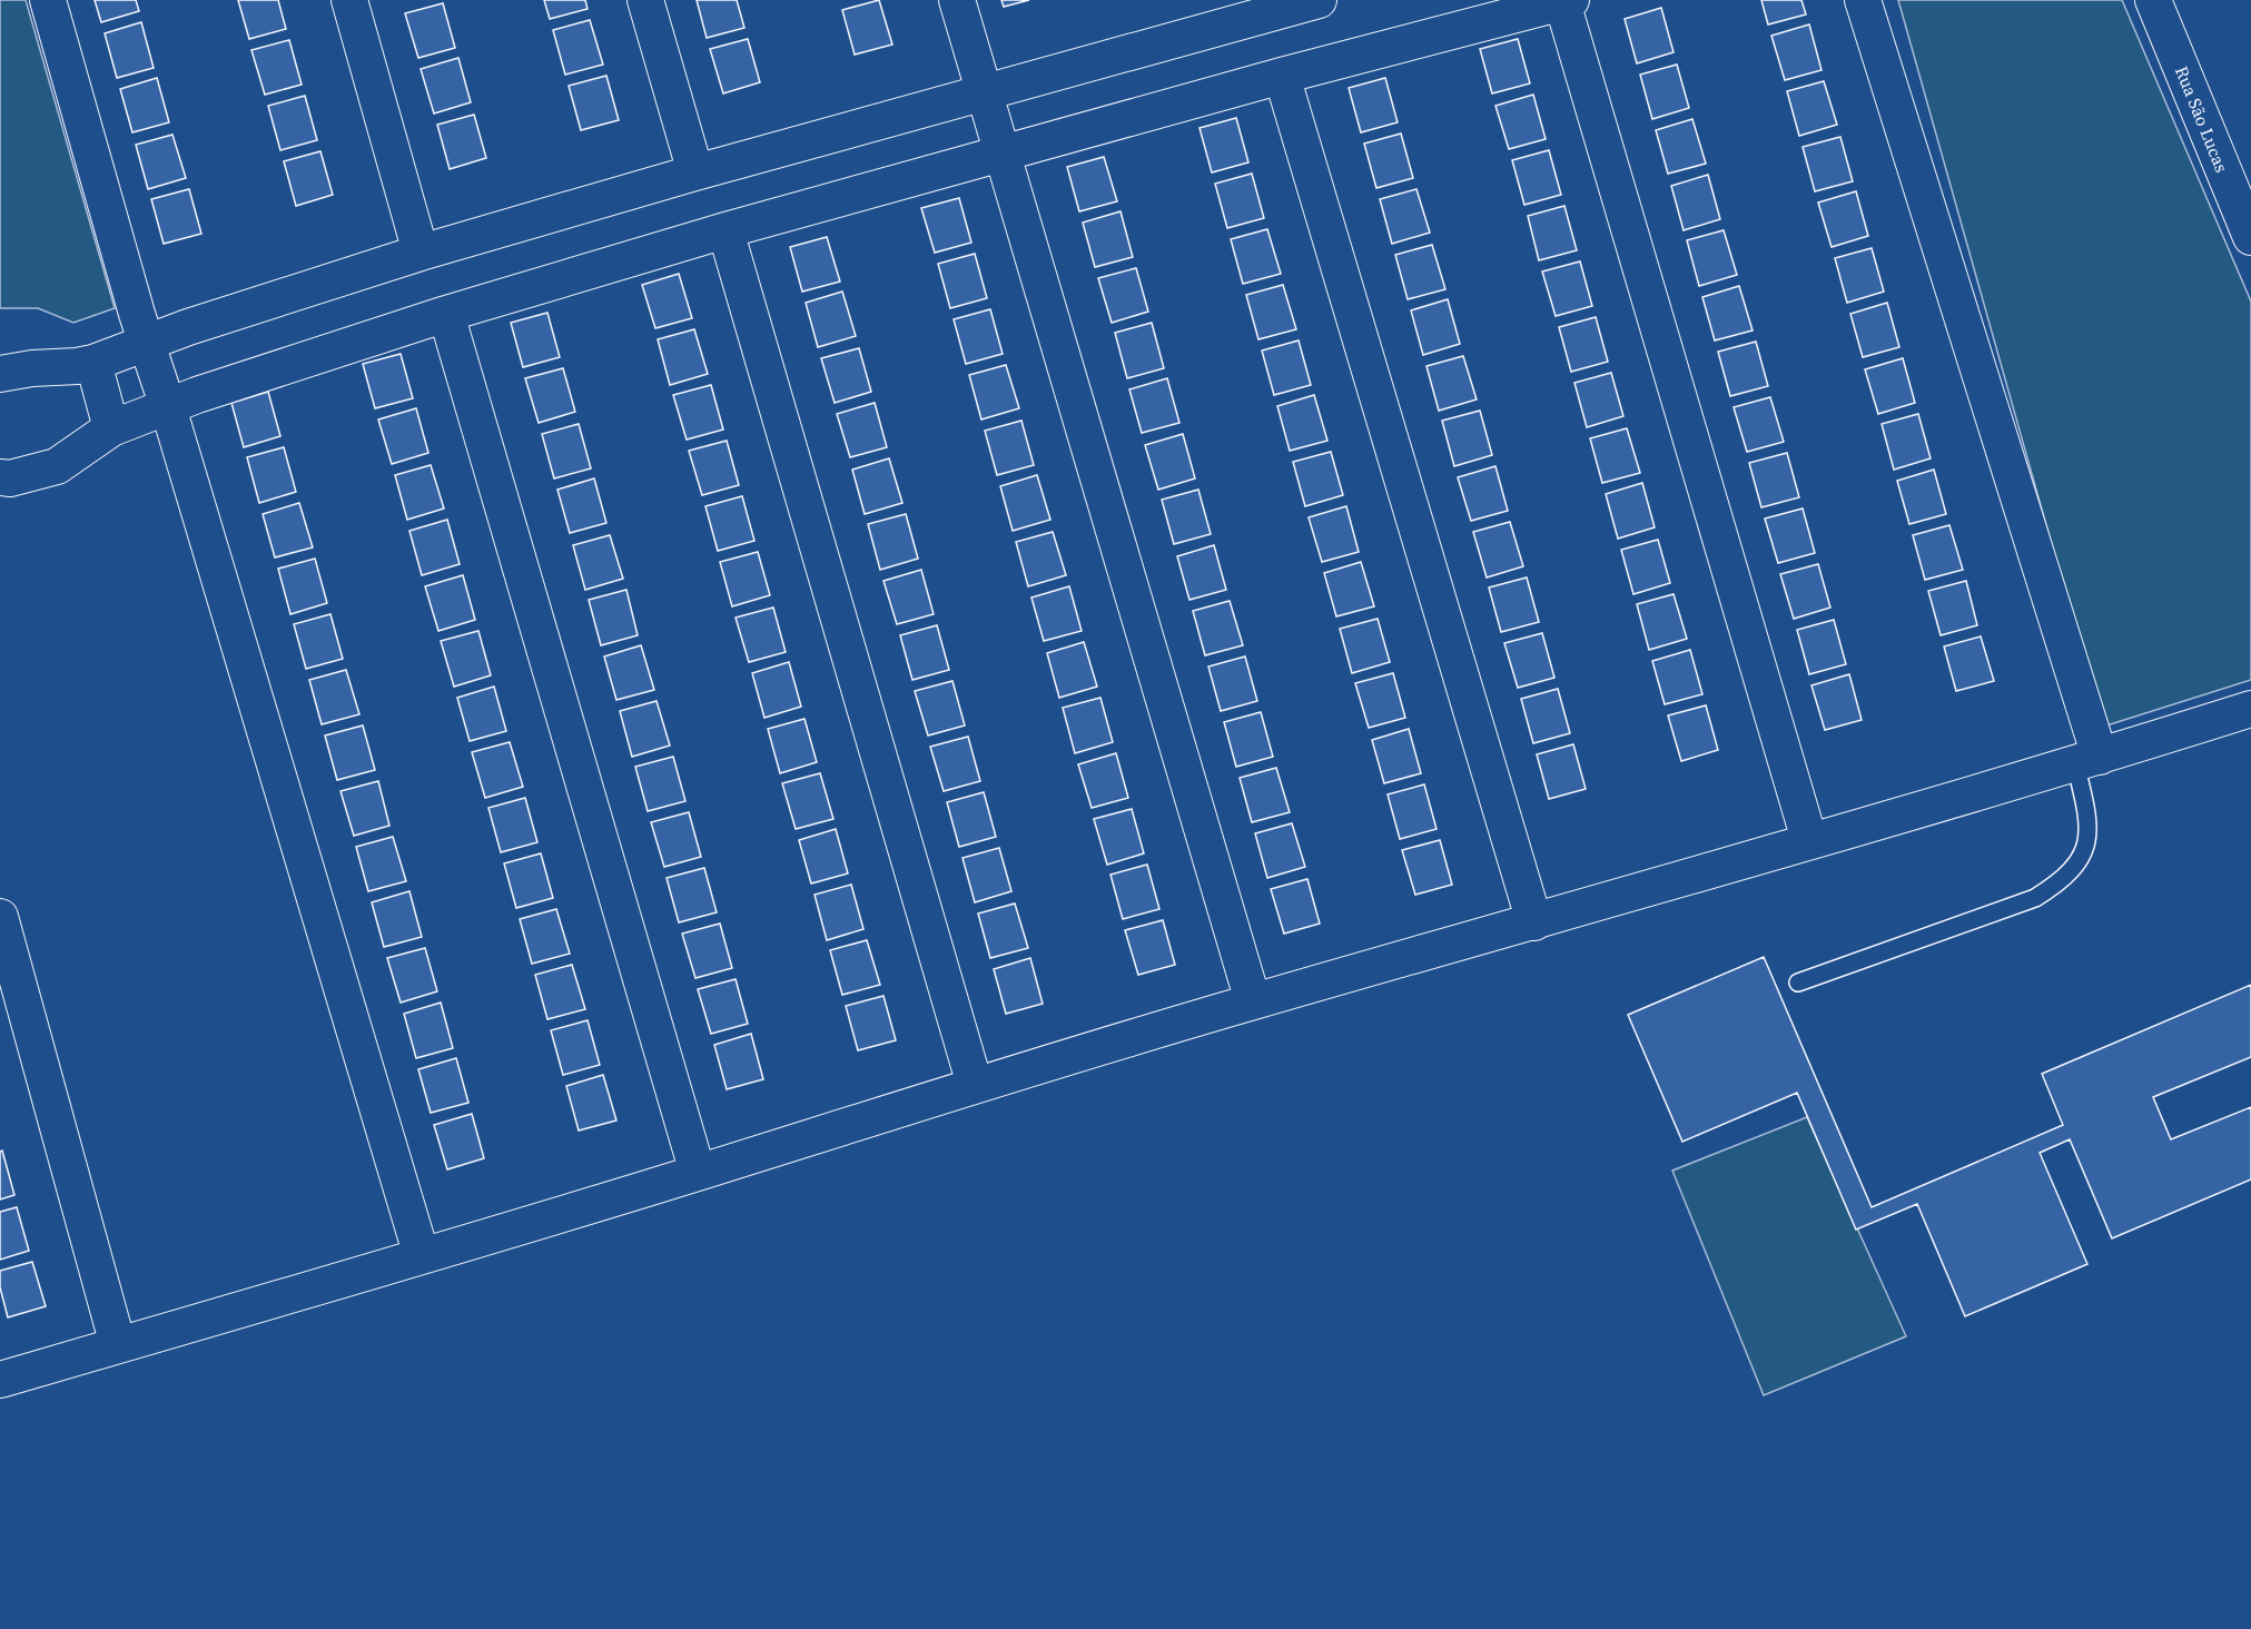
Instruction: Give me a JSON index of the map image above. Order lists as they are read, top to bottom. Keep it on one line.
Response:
{"streets":{"street":["Rua São Lucas"]}}
